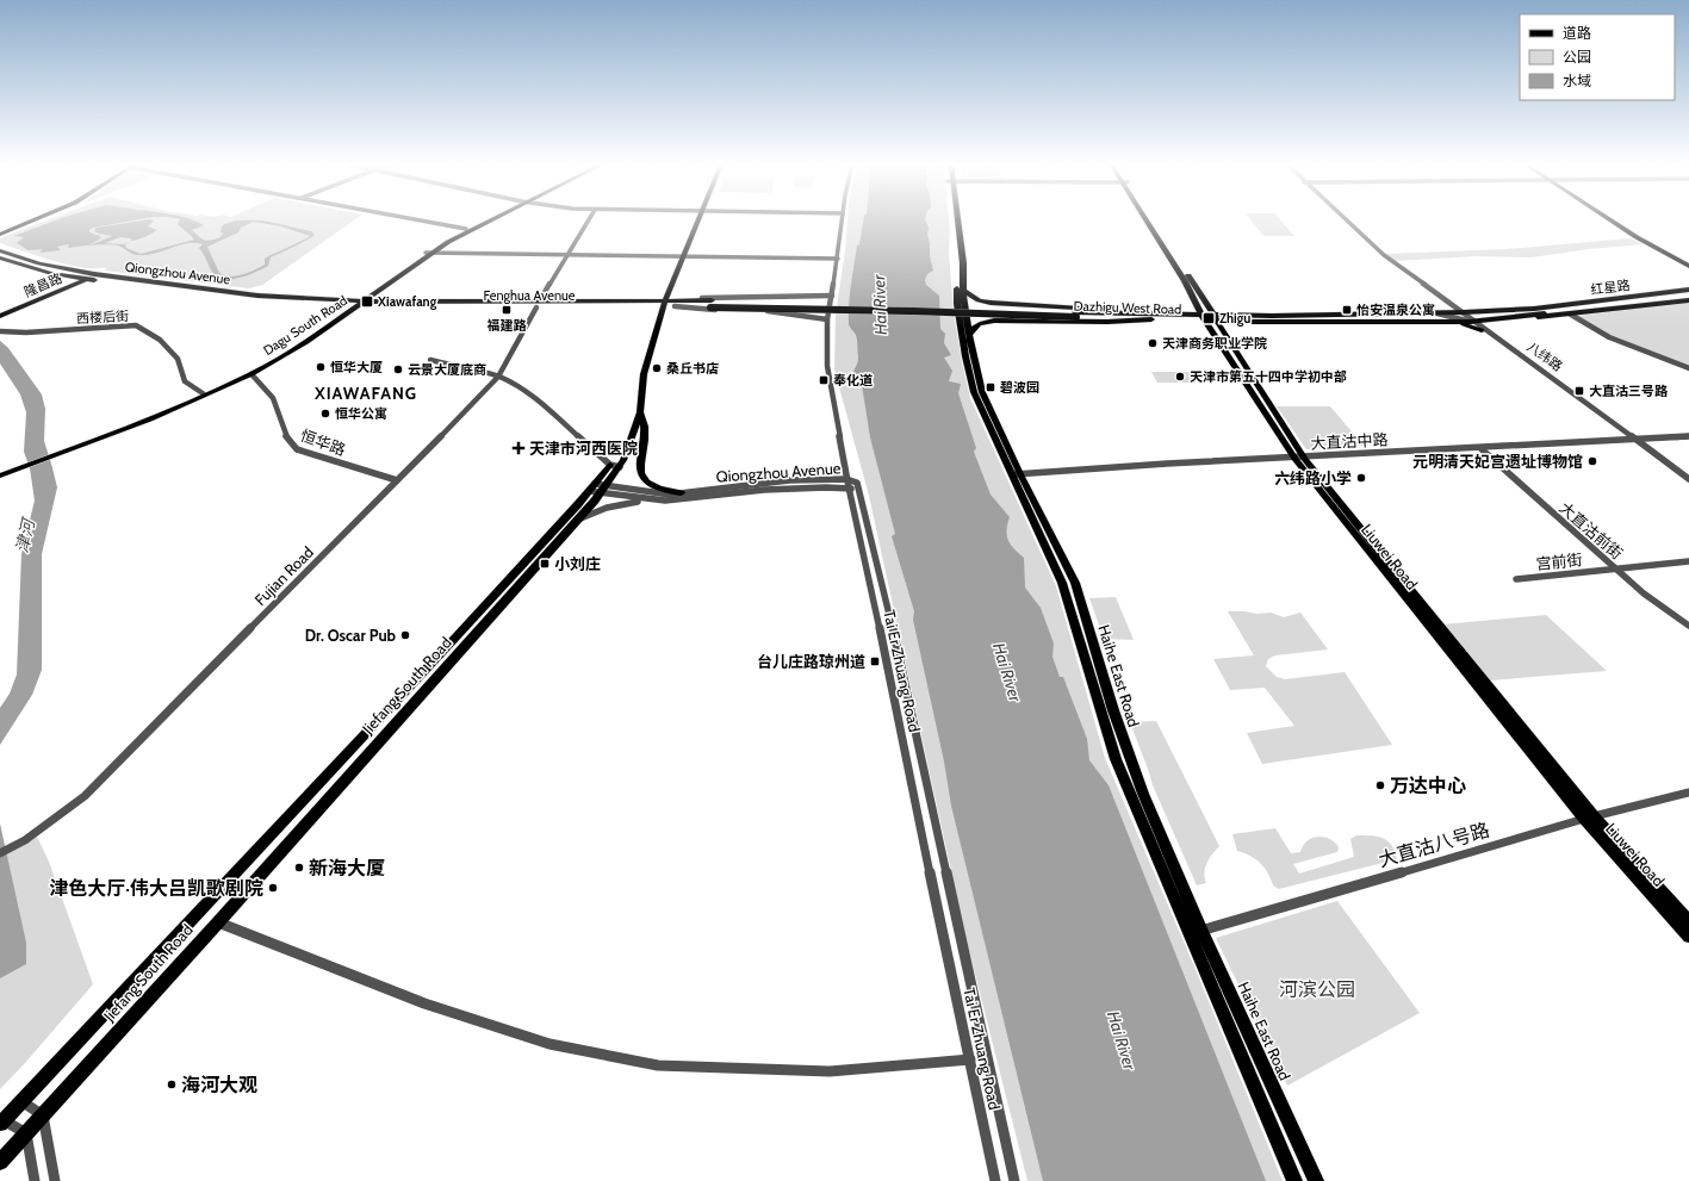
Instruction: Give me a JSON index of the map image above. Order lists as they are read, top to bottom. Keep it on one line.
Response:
{"streets":{"main road":["Qiongzhou Avenue","隆昌路","红星路","Fenghua Avenue","Dazhigu West Road","Dagu South Road","Liuwei Road","Haihe East Road","Jiefang South Road"],"street":["西楼后街","八纬路","大直沽中路","恒华路","大直沽前街","宫前街","Fujian Road","Tai Er Zhuang Road","大直沽八号路"]},"crossings":[["Qiongzhou Avenue","隆昌路"],["Qiongzhou Avenue","Fenghua Avenue"],["Qiongzhou Avenue","Dagu South Road"],["Qiongzhou Avenue","Tai Er Zhuang Road"],["Qiongzhou Avenue","Jiefang South Road"],["红星路","Dazhigu West Road"],["Fenghua Avenue","Dazhigu West Road"],["Fenghua Avenue","Dagu South Road"],["Fenghua Avenue","Fujian Road"],["Fenghua Avenue","Jiefang South Road"],["Dazhigu West Road","八纬路"],["Dazhigu West Road","Liuwei Road"],["西楼后街","Dagu South Road"],["Dagu South Road","恒华路"],["大直沽中路","大直沽前街"],["大直沽中路","Liuwei Road"],["大直沽中路","Haihe East Road"],["恒华路","Fujian Road"],["大直沽前街","宫前街"],["Liuwei Road","大直沽八号路"],["Haihe East Road","大直沽八号路"]],"districts":["XIAWAFANG"],"water":["Hai River","津河"],"parks":["河滨公园"],"places":{"transit":["Xiawafang","福建路","怡安温泉公寓","Zhigu","奉化道","碧波园","大直沽三号路","小刘庄","台儿庄路琼州道"],"other":["天津商务职业学院","恒华大厦","桑丘书店","云景大厦底商","天津市第五十四中学初中部","恒华公寓","元明清天妃宫遗址博物馆","六纬路小学","Dr. Oscar Pub","万达中心","新海大厦","津色大厅·伟大吕凯歌剧院","海河大观"],"health":["天津市河西医院"]},"legend":["道路","公园","水域"]}
